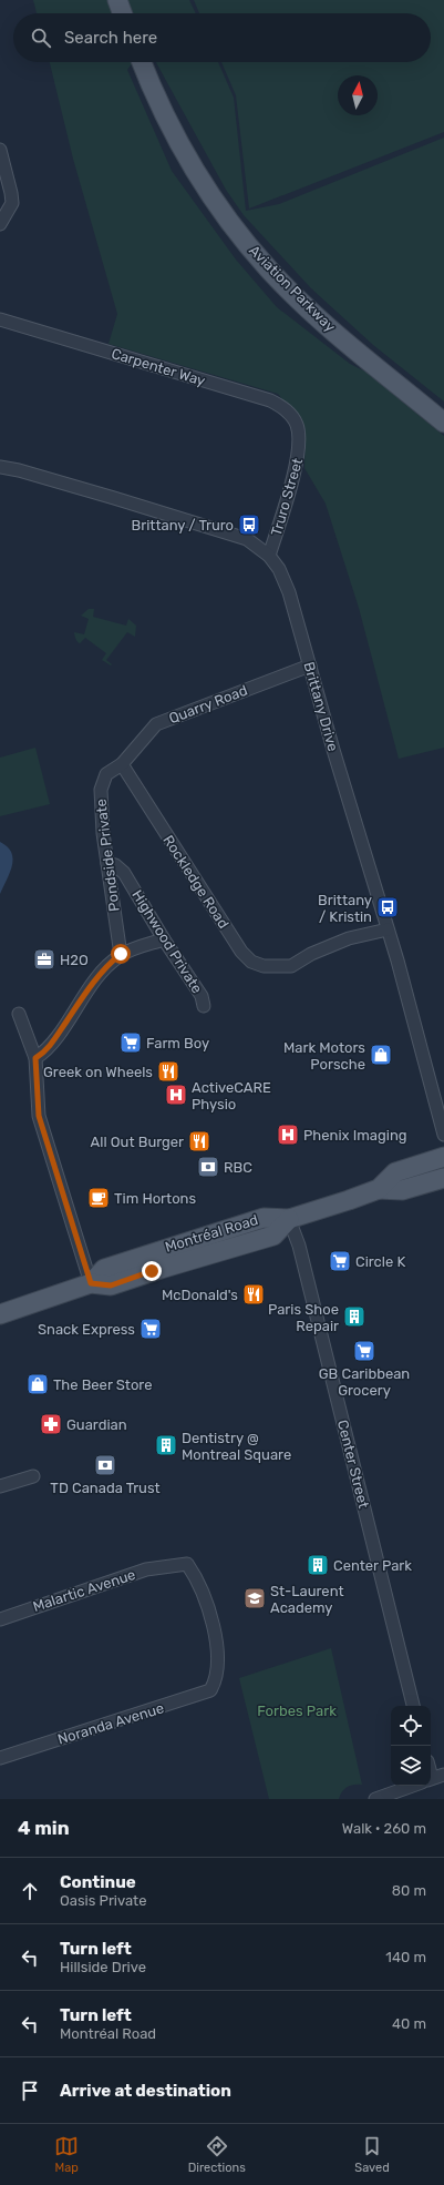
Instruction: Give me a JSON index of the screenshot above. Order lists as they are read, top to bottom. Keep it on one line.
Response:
{"streets":{"main road":["Aviation Parkway","Montréal Road"],"street":["Carpenter Way","Truro Street","Quarry Road","Brittany Drive","Pondside Private","Rockledge Road","Highwood Private","Center Street","Malartic Avenue","Noranda Avenue"]},"crossings":[["Carpenter Way","Truro Street"],["Truro Street","Brittany Drive"],["Quarry Road","Brittany Drive"],["Quarry Road","Pondside Private"],["Quarry Road","Rockledge Road"],["Brittany Drive","Rockledge Road"],["Pondside Private","Rockledge Road"],["Pondside Private","Highwood Private"],["Montréal Road","Center Street"],["Malartic Avenue","Noranda Avenue"]],"parks":["Forbes Park"],"places":{"bus stop":["Brittany / Truro","Brittany / Kristin"],"office":["H2O"],"supermarket":["Farm Boy","Circle K","Snack Express","GB Caribbean Grocery"],"shop":["Mark Motors Porsche","The Beer Store"],"restaurant":["Greek on Wheels","All Out Burger","McDonald's"],"hospital":["ActiveCARE Physio","Phenix Imaging"],"bank":["RBC","TD Canada Trust"],"cafe":["Tim Hortons"],"building":["Paris Shoe Repair","Dentistry @ Montreal Square","Center Park"],"pharmacy":["Guardian"],"school or university":["St-Laurent Academy"]},"north":"top","page":{"search":"Search here","heading":["4 min","Walk · 260 m"],"list":[["Continue","Oasis Private","80 m"],["Turn left","Hillside Drive","140 m"],["Turn left","Montréal Road","40 m"],"Arrive at destination"],"nav":["Map","Directions","Saved"]}}
